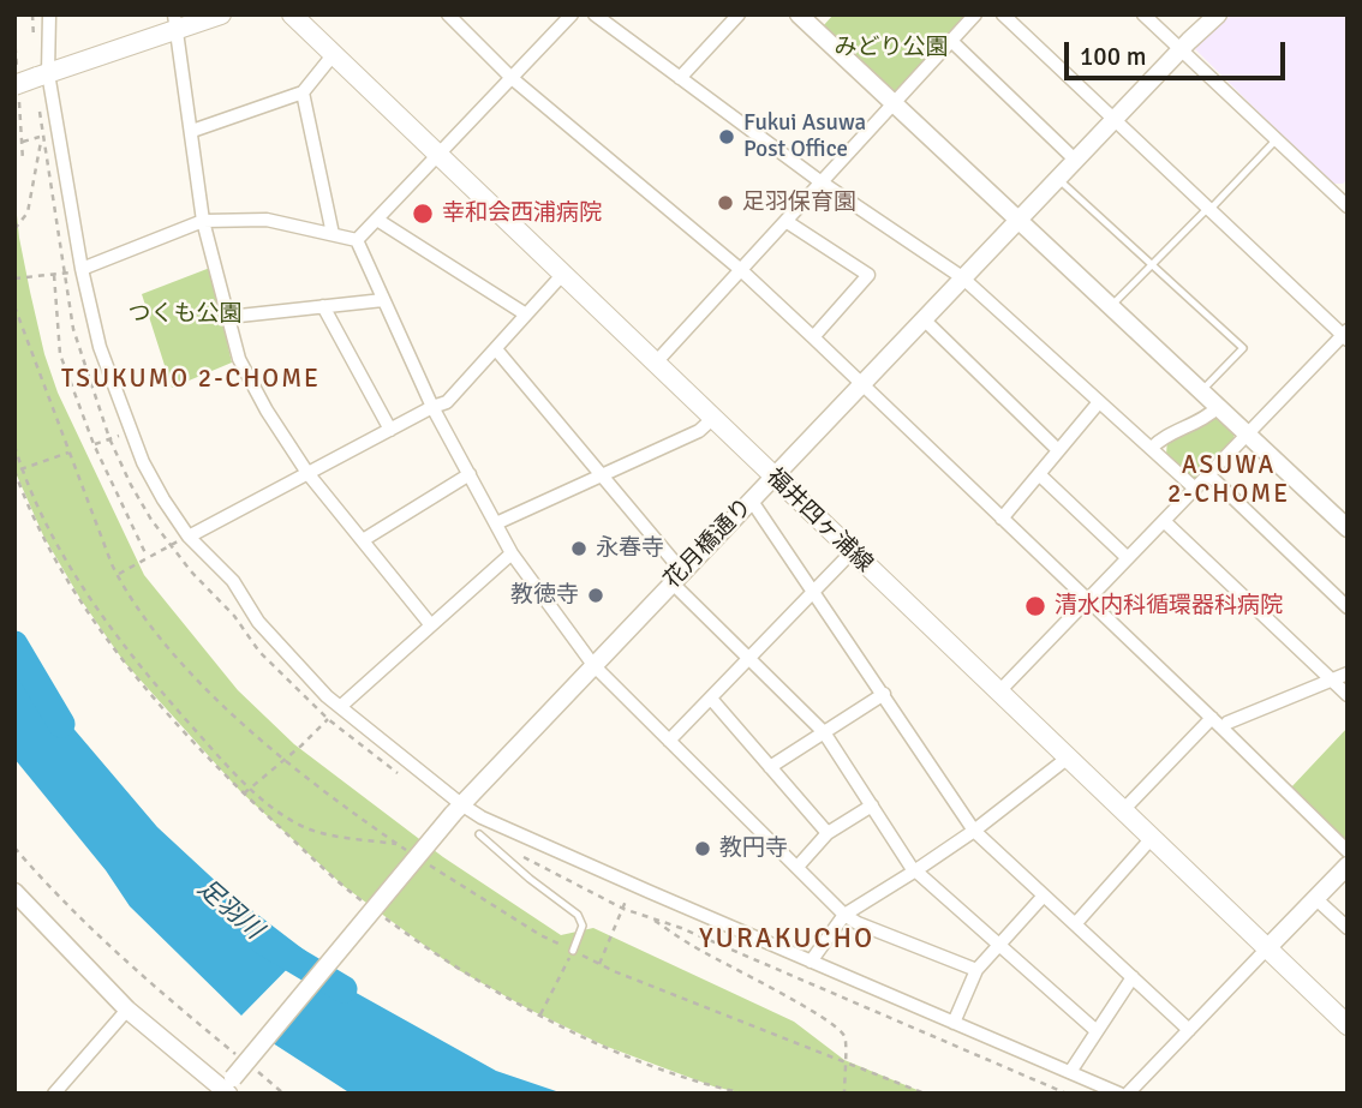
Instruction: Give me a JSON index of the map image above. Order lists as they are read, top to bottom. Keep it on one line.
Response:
{"streets":{"main road":["福井四ヶ浦線"],"street":["花月橋通り"]},"crossings":[["福井四ヶ浦線","花月橋通り"]],"districts":["TSUKUMO 2-CHOME","ASUWA 2-CHOME","YURAKUCHO"],"water":["足羽川"],"parks":["みどり公園","つくも公園"],"places":["Fukui Asuwa Post Office","足羽保育園","幸和会西浦病院","永春寺","教徳寺","清水内科循環器科病院","教円寺"],"scale_bar":"100 m"}
